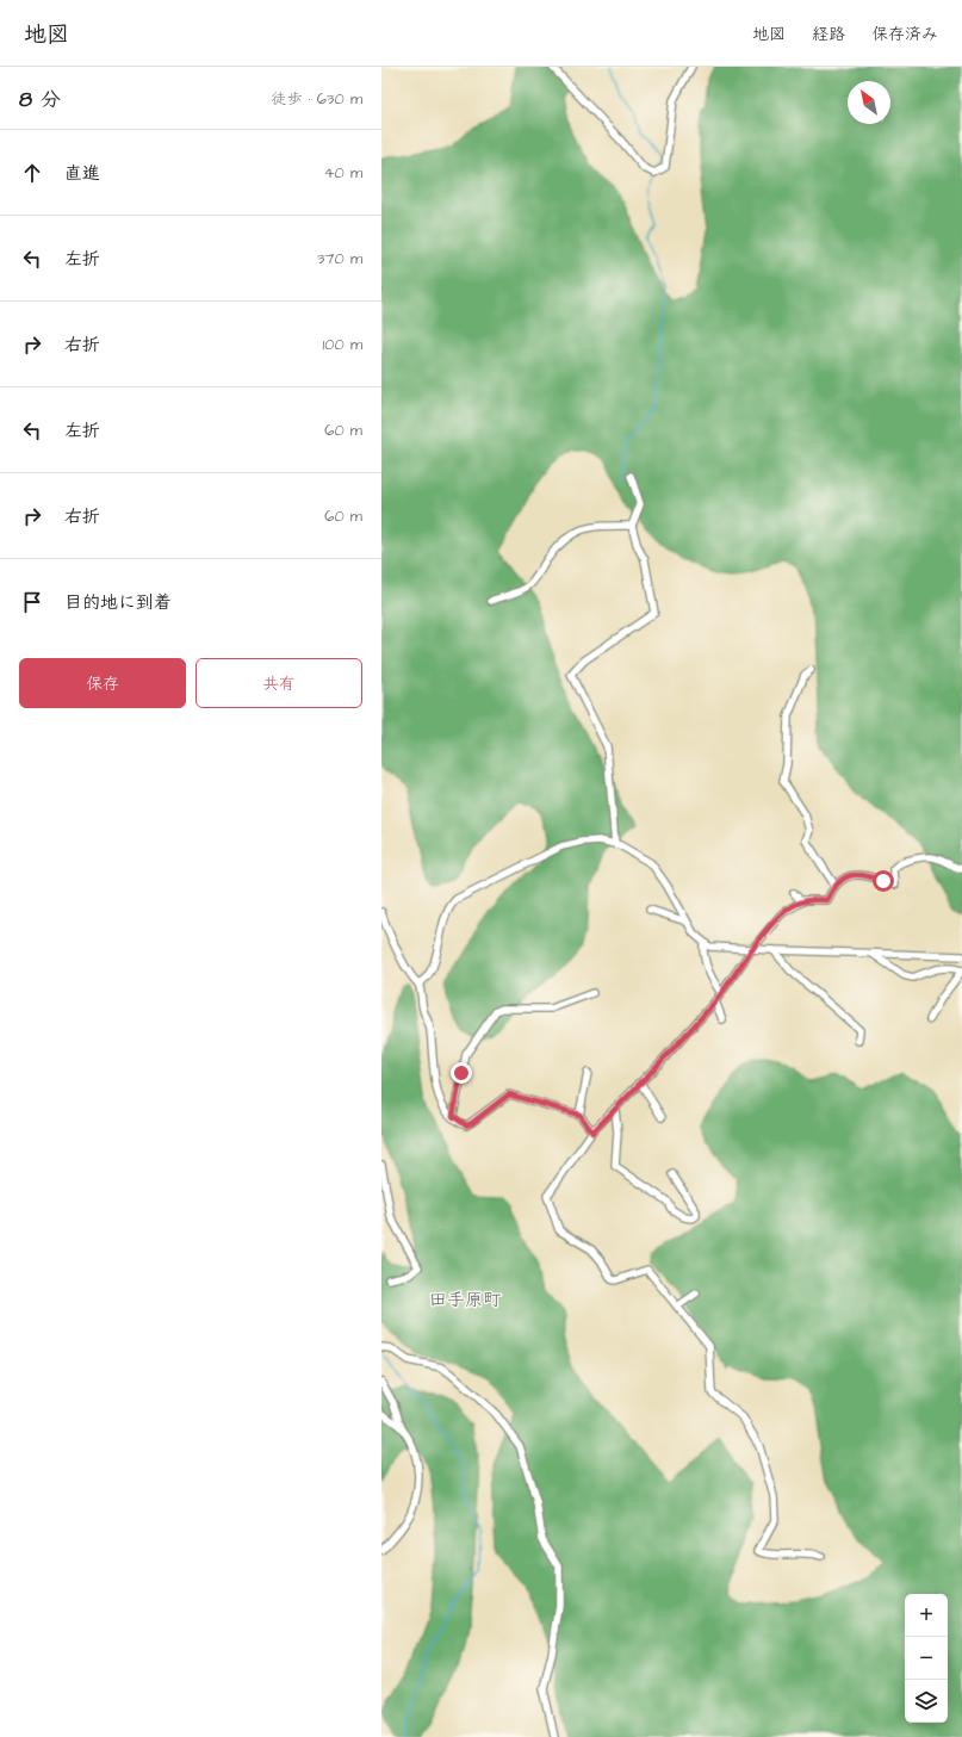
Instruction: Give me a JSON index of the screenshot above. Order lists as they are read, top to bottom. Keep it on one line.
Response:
{"districts":["田手原町"],"north":"top left","page":{"header":"地図","nav":["地図","経路","保存済み"],"heading":["8 分","徒歩 · 630 m"],"list":[["直進","40 m"],["左折","370 m"],["右折","100 m"],["左折","60 m"],["右折","60 m"],"目的地に到着"],"buttons":["保存","共有"],"map_buttons":["+","−"]}}
